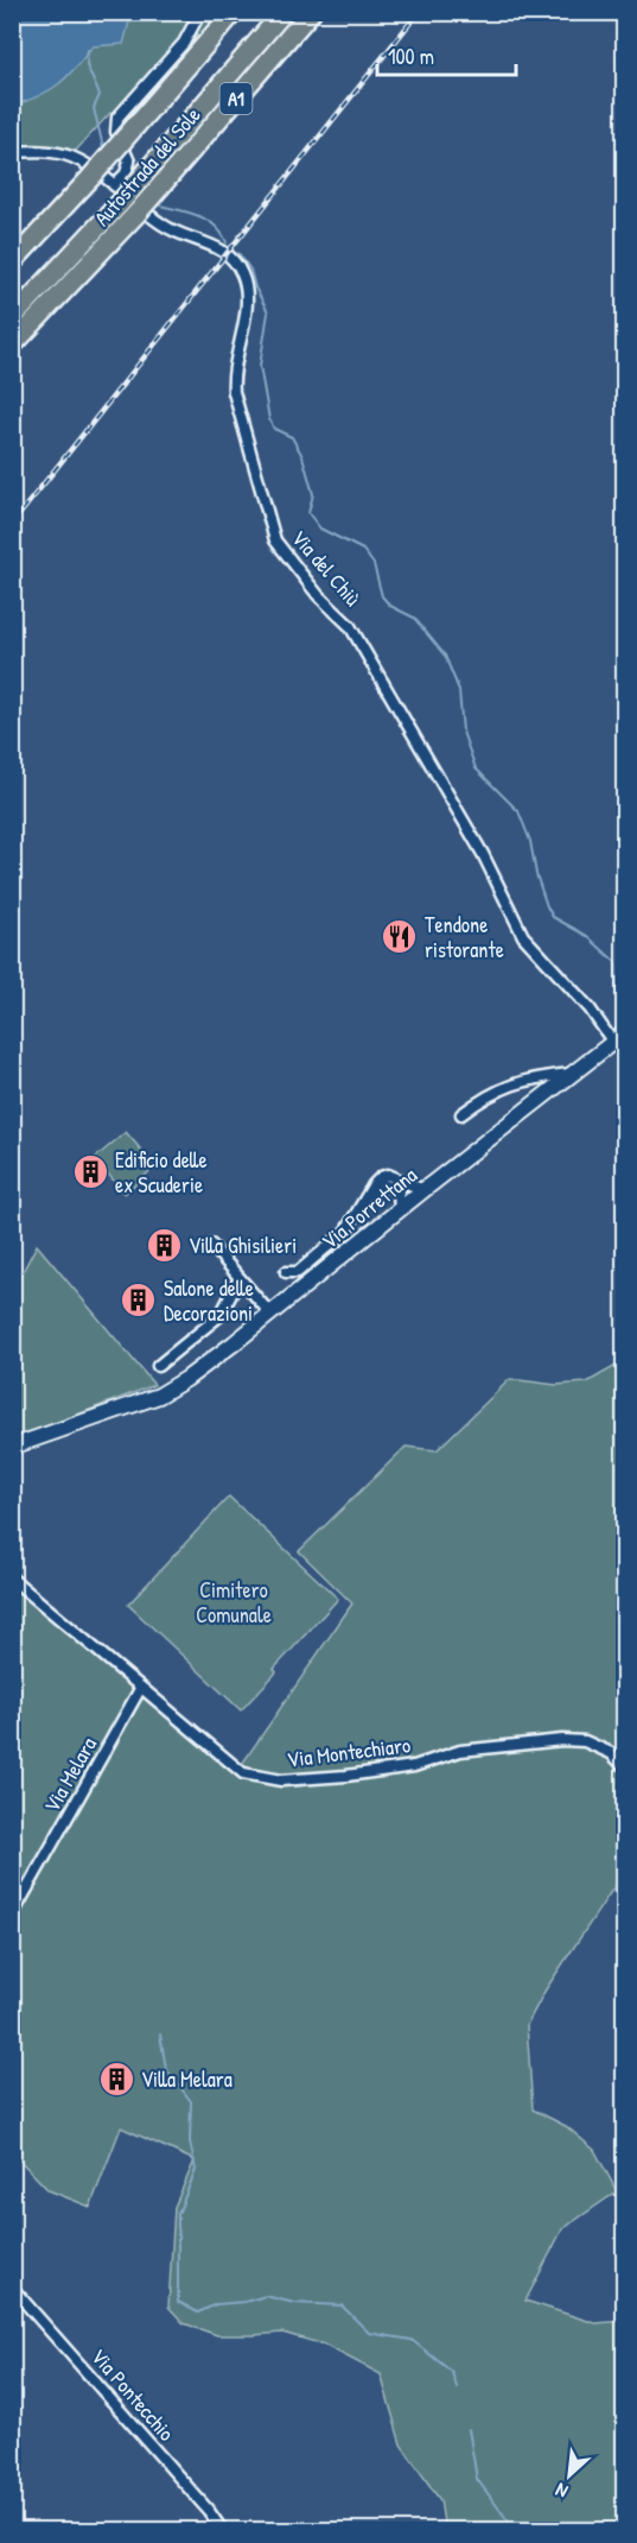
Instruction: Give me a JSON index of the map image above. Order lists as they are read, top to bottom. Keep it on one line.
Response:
{"streets":{"highway":["A1","Autostrada del Sole"],"main road":["Via Porrettana"],"street":["Via del Chiù","Via Montechiaro","Via Melara","Via Pontecchio"]},"crossings":[["Autostrada del Sole","Via del Chiù"],["Via del Chiù","Via Porrettana"],["Via Montechiaro","Via Melara"]],"parks":["Cimitero Comunale"],"places":{"restaurant":["Tendone ristorante"],"building":["Edificio delle ex Scuderie","Villa Ghisilieri","Salone delle Decorazioni","Villa Melara"]},"scale_bar":"100 m","north":"bottom left"}
